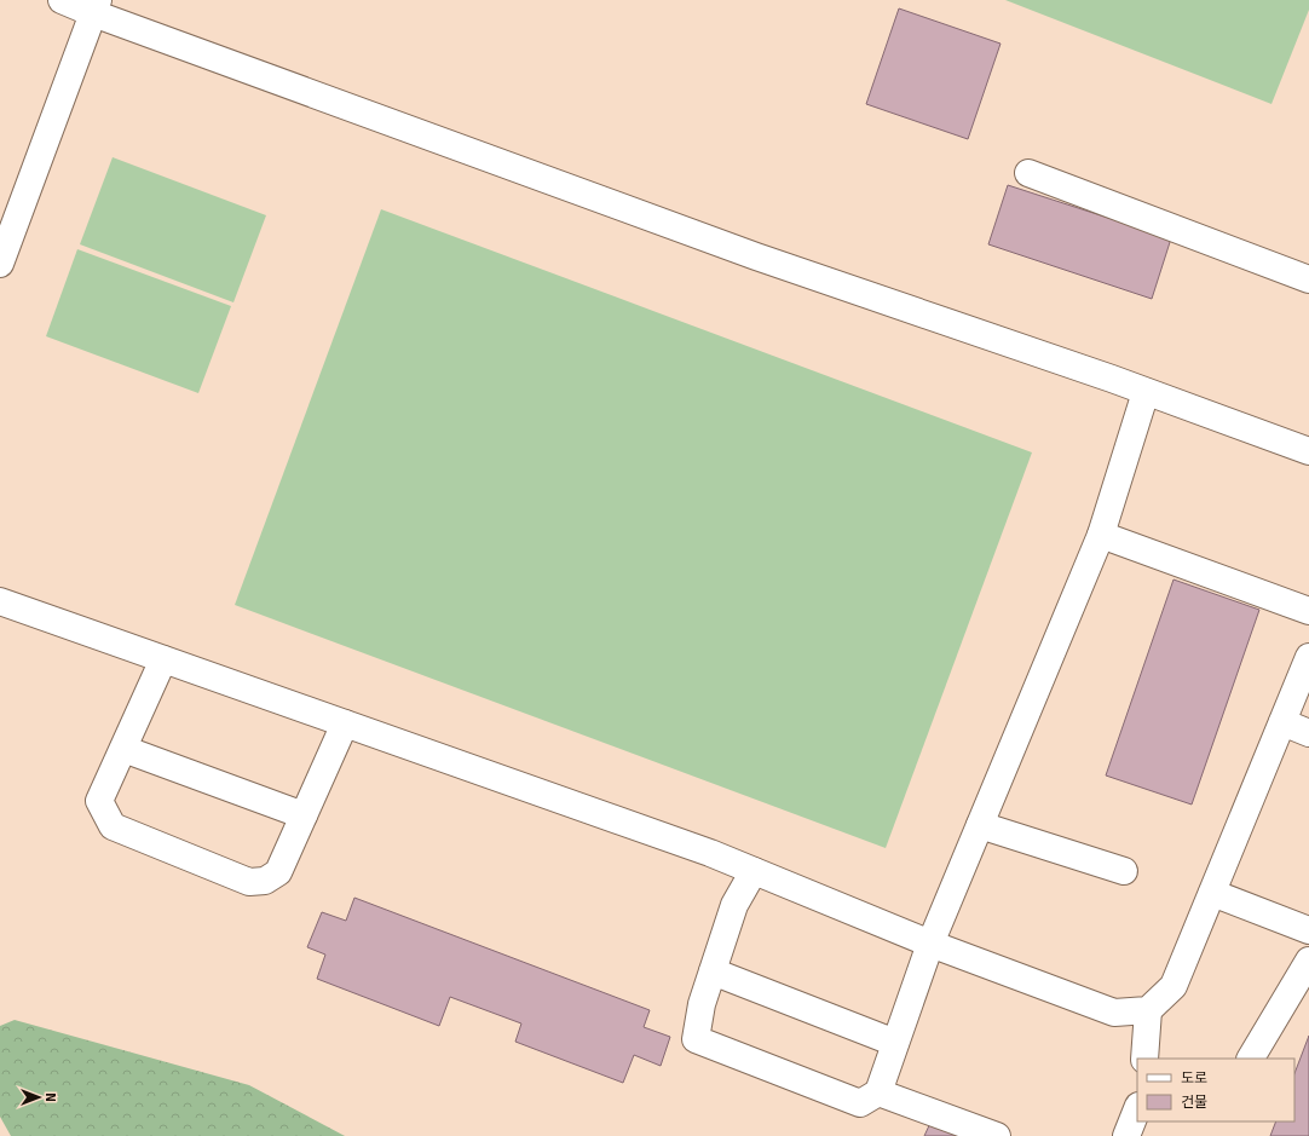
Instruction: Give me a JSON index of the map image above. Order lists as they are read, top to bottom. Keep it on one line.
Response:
{"legend":["도로","건물"],"north":"right"}
